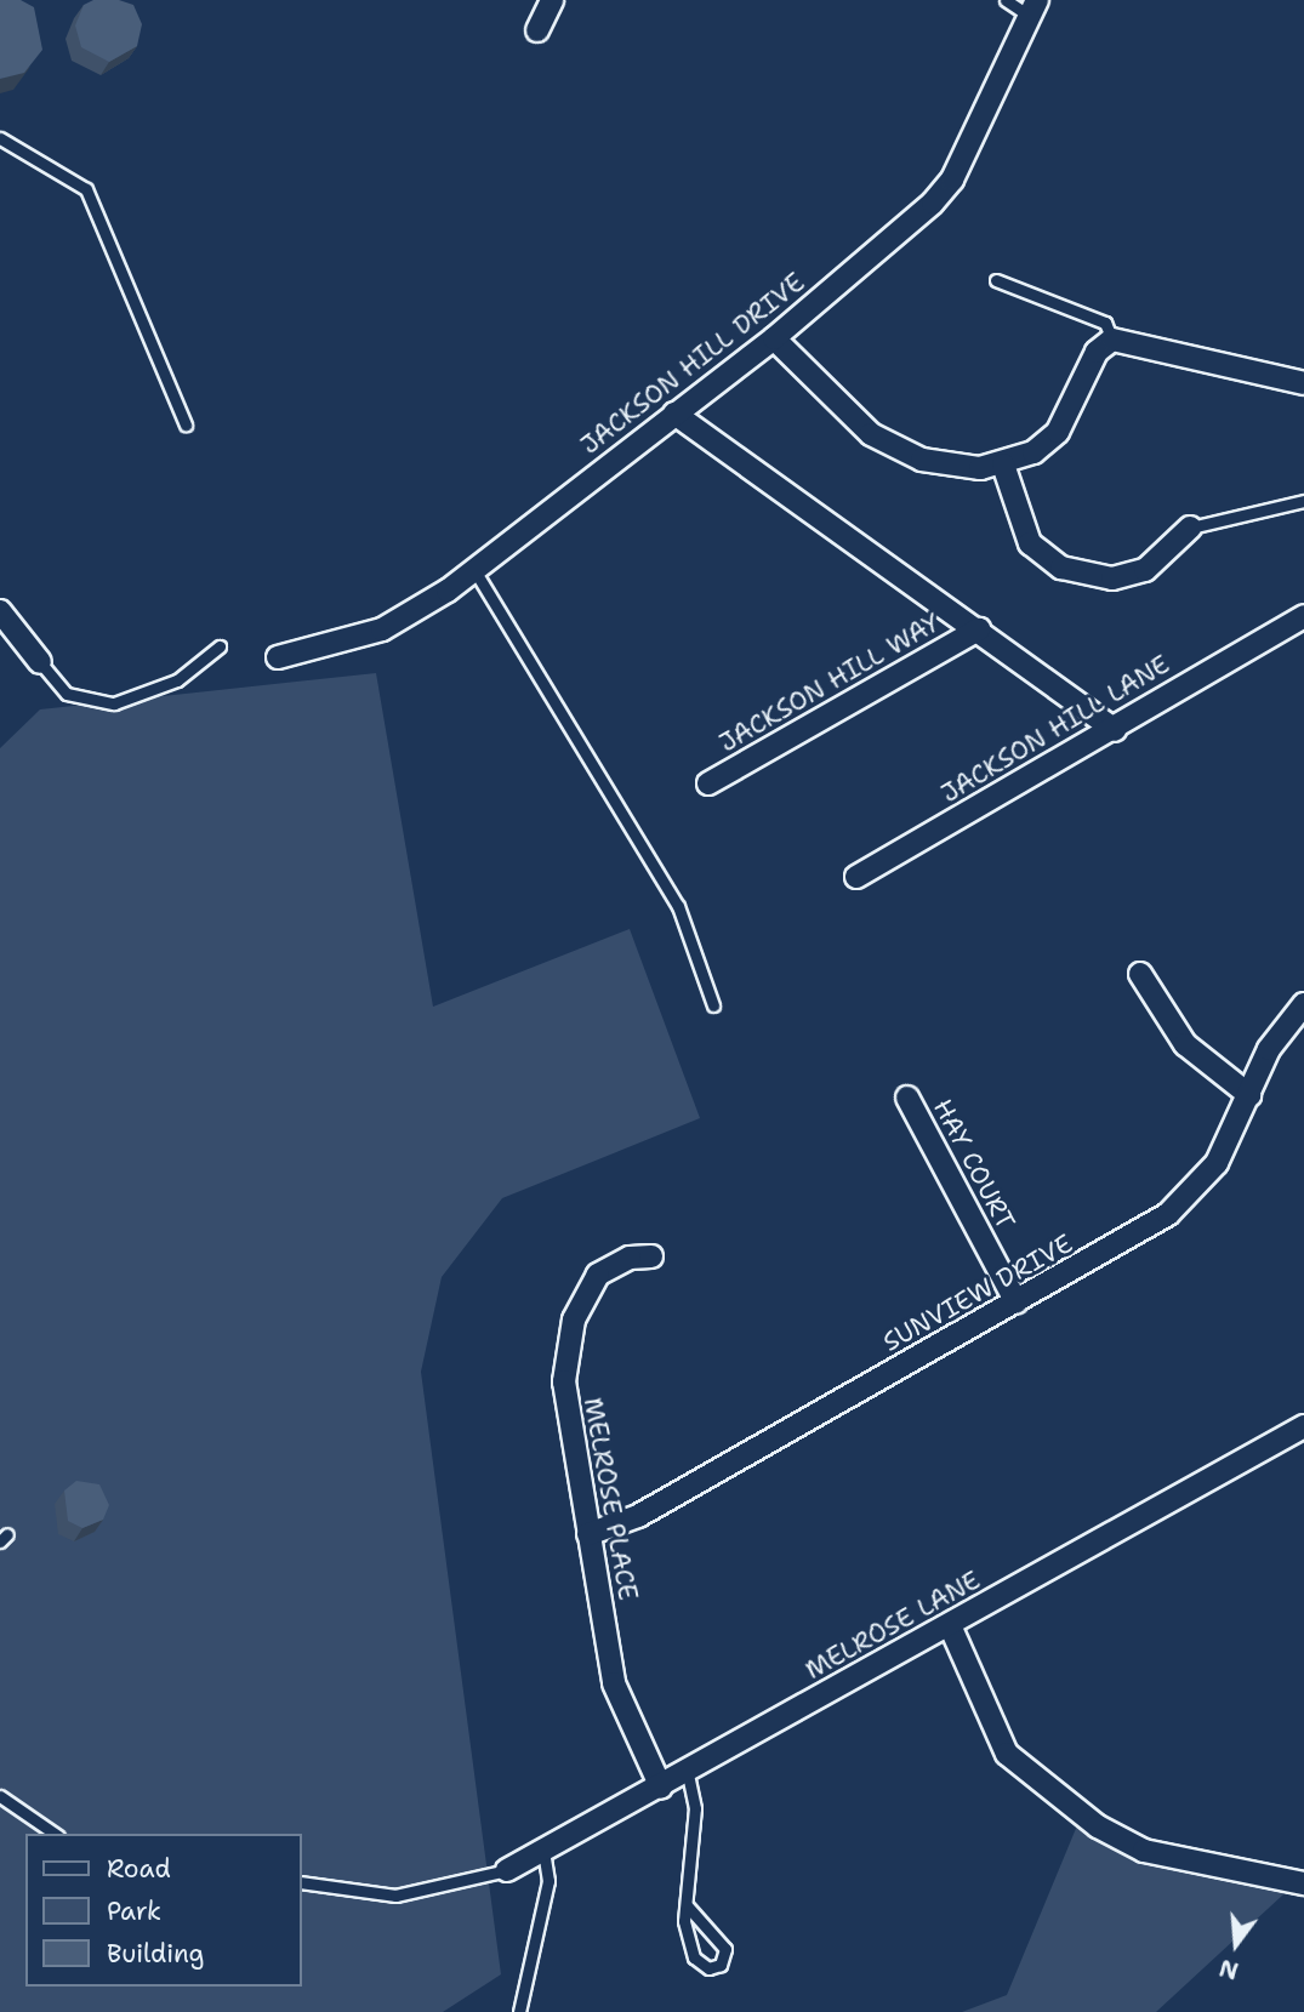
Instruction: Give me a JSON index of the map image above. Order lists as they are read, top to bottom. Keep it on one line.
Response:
{"streets":{"street":["JACKSON HILL DRIVE","JACKSON HILL WAY","JACKSON HILL LANE","HAY COURT","SUNVIEW DRIVE","MELROSE PLACE","MELROSE LANE"]},"crossings":[["HAY COURT","SUNVIEW DRIVE"],["SUNVIEW DRIVE","MELROSE PLACE"],["MELROSE PLACE","MELROSE LANE"]],"legend":["Road","Park","Building"],"north":"bottom"}
